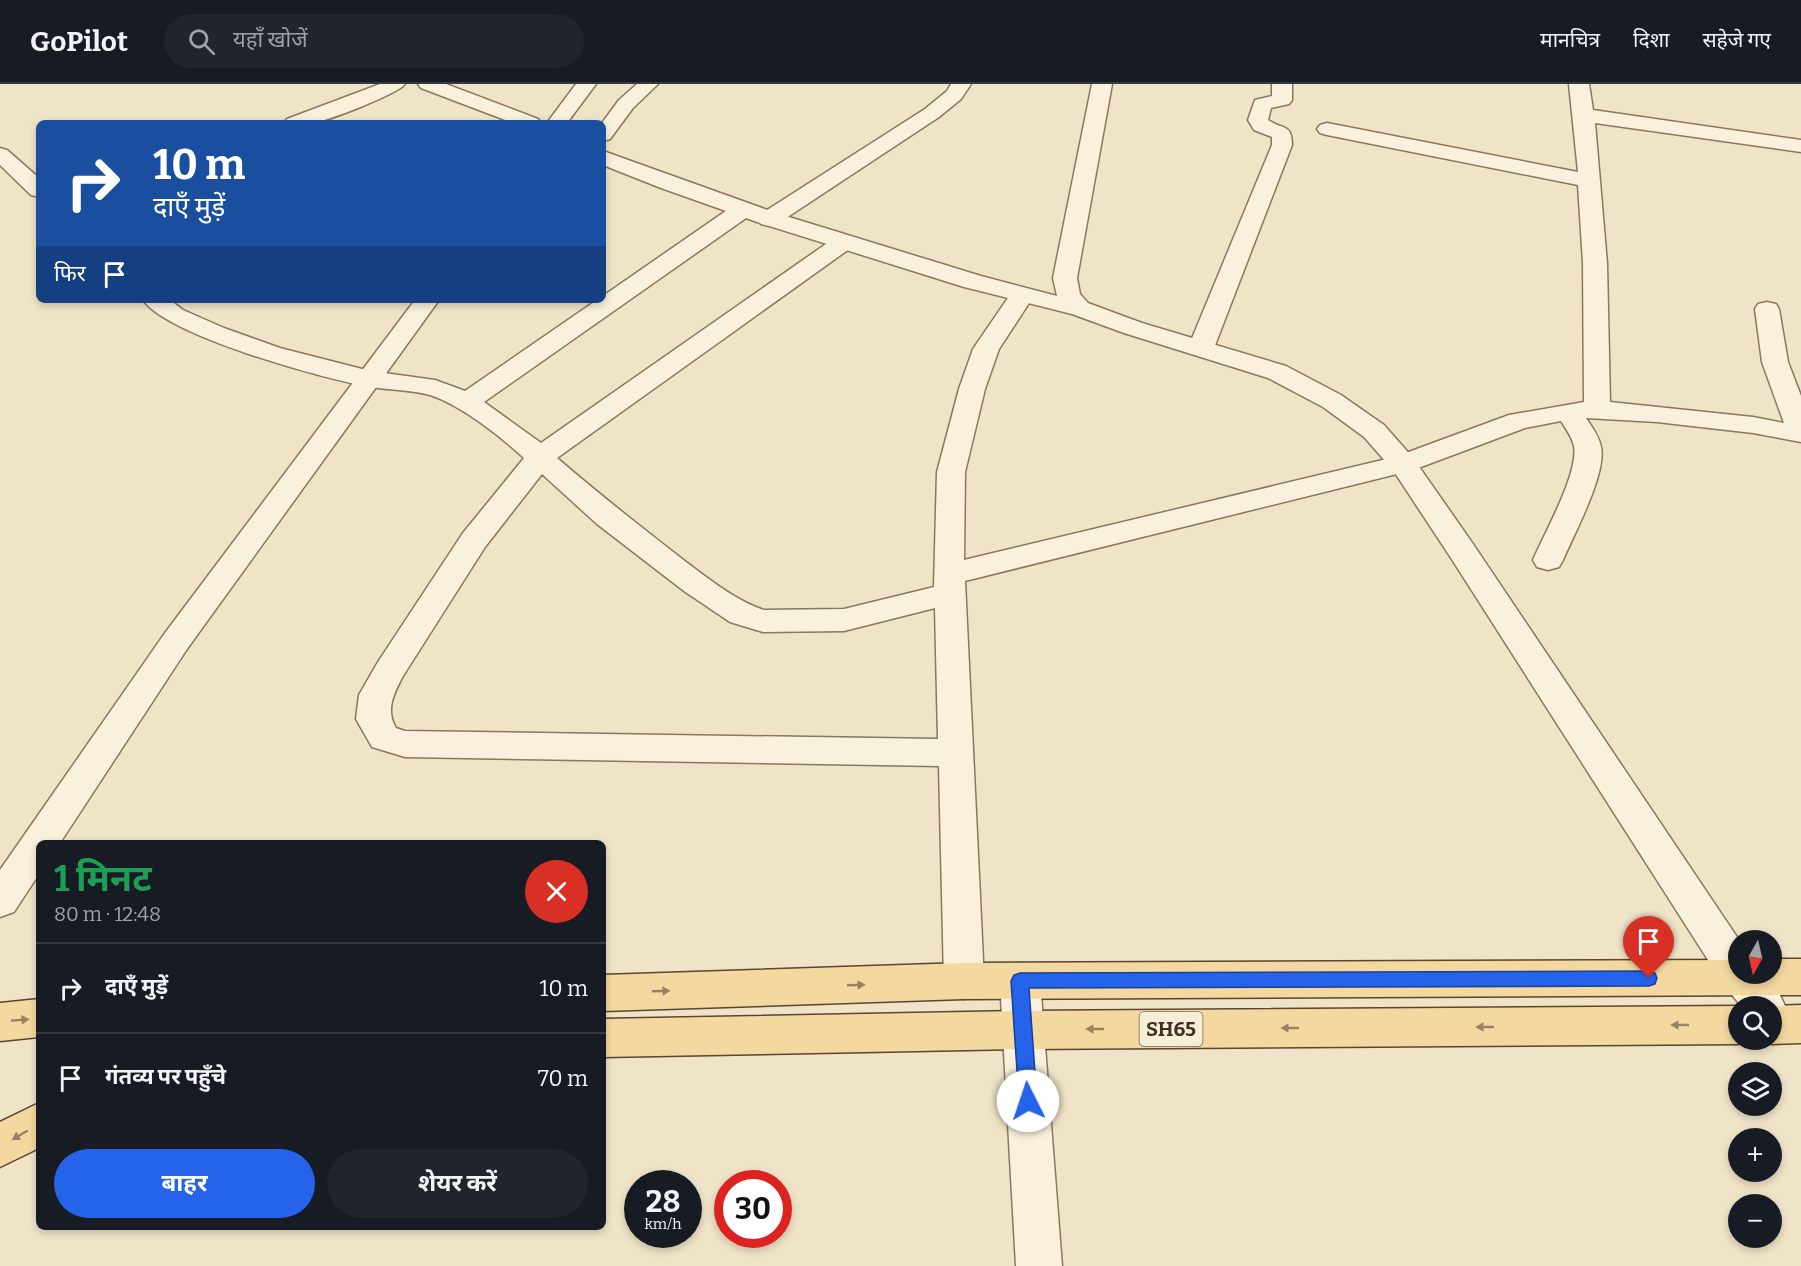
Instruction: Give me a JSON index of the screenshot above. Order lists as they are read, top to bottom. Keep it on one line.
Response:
{"streets":{"main road":["SH65"]},"north":"bottom","page":{"header":"GoPilot","search":"यहाँ खोजें","nav":["मानचित्र","दिशा","सहेजे गए"],"turn":["10 m","दाएँ मुड़ें"],"then":"फिर","heading":["1 मिनट","80 m · 12:48"],"map_buttons":["+","−"],"list":[{"name":"दाएँ मुड़ें","value":"10 m"},{"name":"गंतव्य पर पहुँचे","value":"70 m"}],"buttons":["बाहर","शेयर करें"],"speed":"28 km/h","limit":"30"}}
